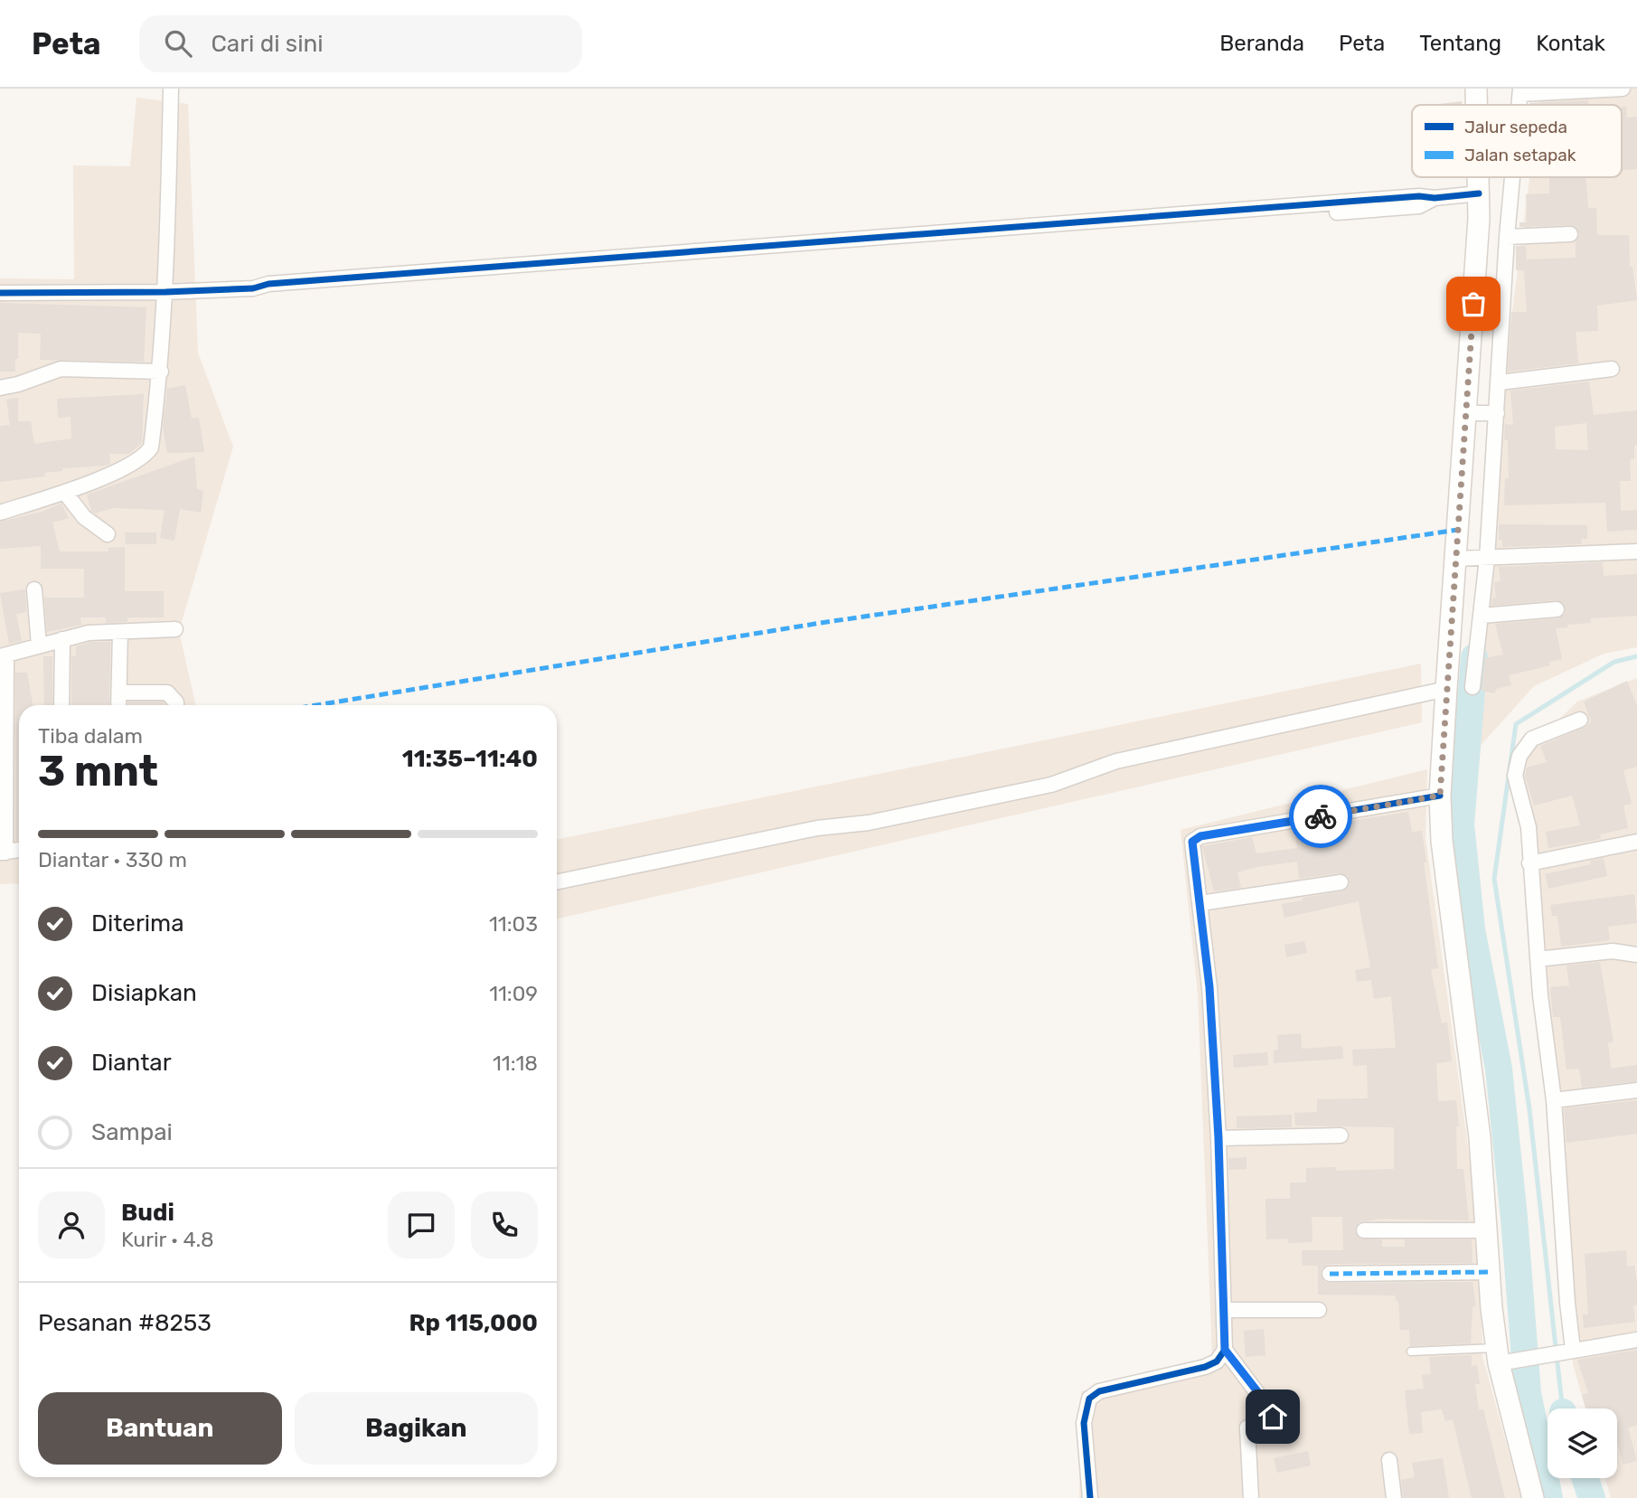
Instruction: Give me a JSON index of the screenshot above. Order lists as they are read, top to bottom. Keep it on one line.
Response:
{"legend":["Jalur sepeda","Jalan setapak"],"page":{"header":"Peta","search":"Cari di sini","nav":["Beranda","Peta","Tentang","Kontak"],"heading":["3 mnt","Tiba dalam","11:35–11:40"],"panel":["Budi","Kurir · 4.8","Pesanan #8253","Rp 115,000"],"bar":"Diantar · 330 m","list":[["Diterima","11:03"],["Disiapkan","11:09"],["Diantar","11:18"],"Sampai"],"buttons":["Bantuan","Bagikan"]}}
